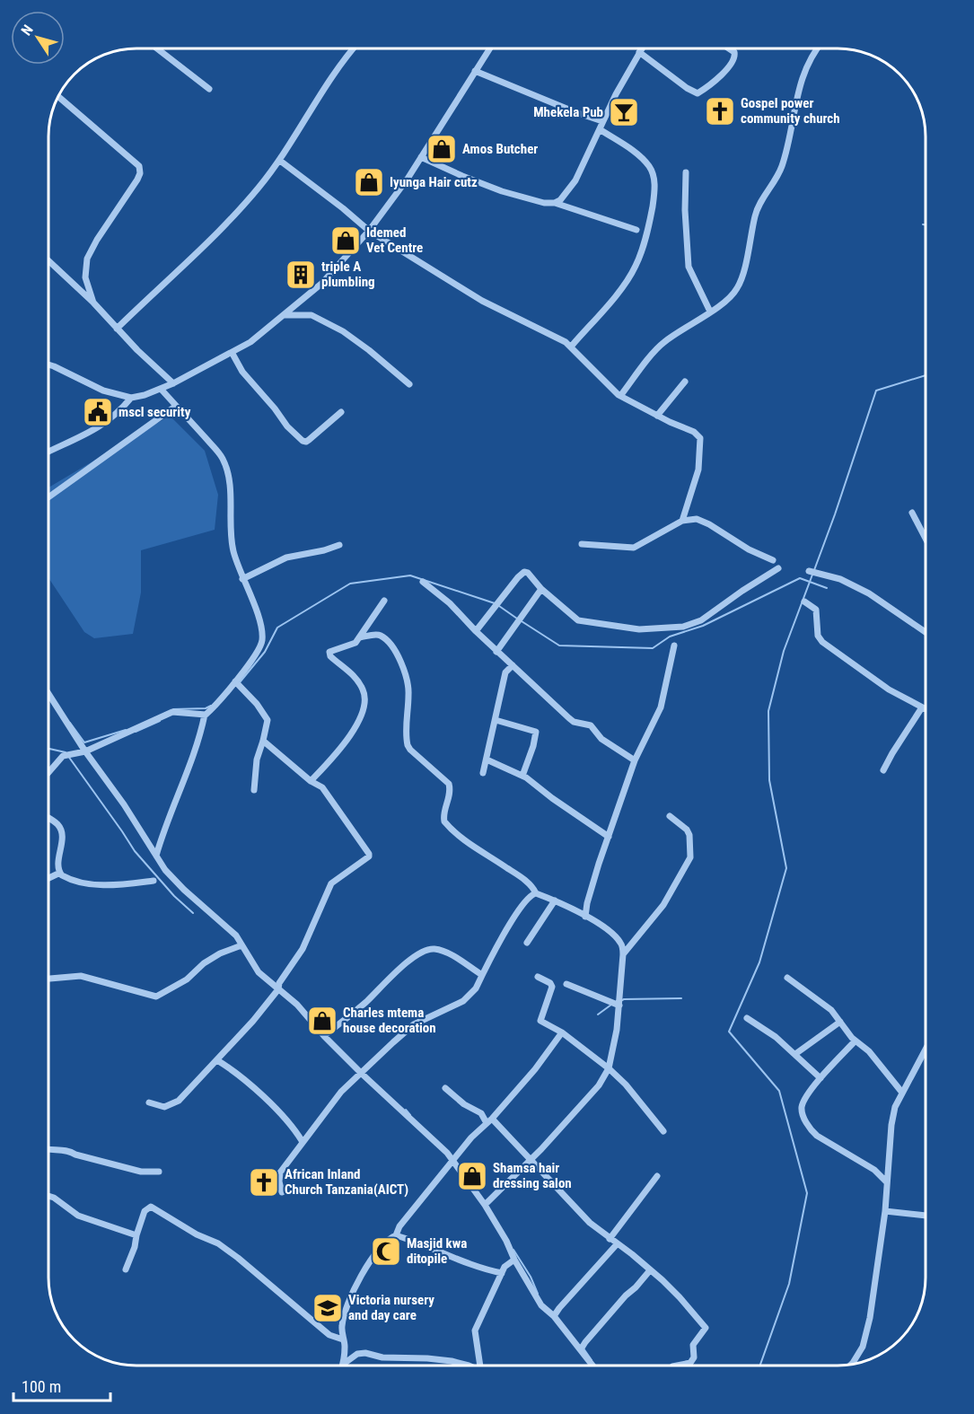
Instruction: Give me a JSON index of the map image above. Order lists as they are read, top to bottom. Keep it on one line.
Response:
{"places":{"church":["Gospel power community church","African Inland Church Tanzania(AICT)"],"bar":["Mhekela Pub"],"shop":["Amos Butcher","Iyunga Hair cutz","Idemed Vet Centre","Charles mtema house decoration","Shamsa hair dressing salon"],"building":["triple A plumbling"],"public building":["mscl security"],"mosque":["Masjid kwa ditopile"],"school or university":["Victoria nursery and day care"]},"scale_bar":"100 m","north":"top left"}
